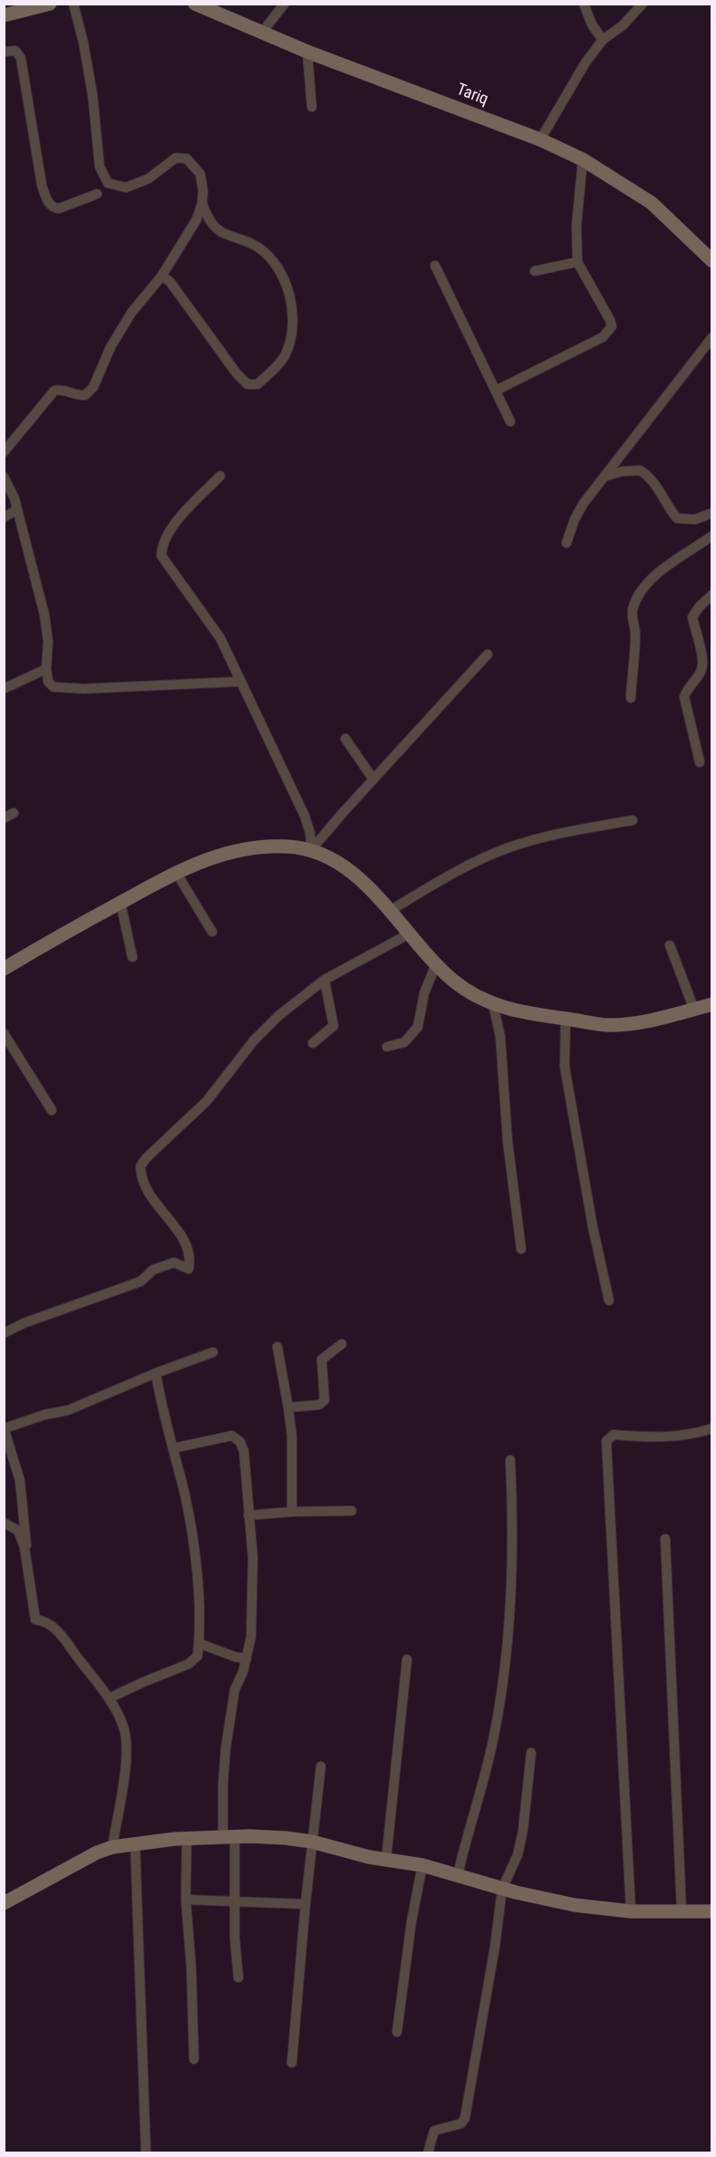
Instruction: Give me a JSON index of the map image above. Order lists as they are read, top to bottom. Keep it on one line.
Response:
{"streets":{"street":["Tariq"]}}
